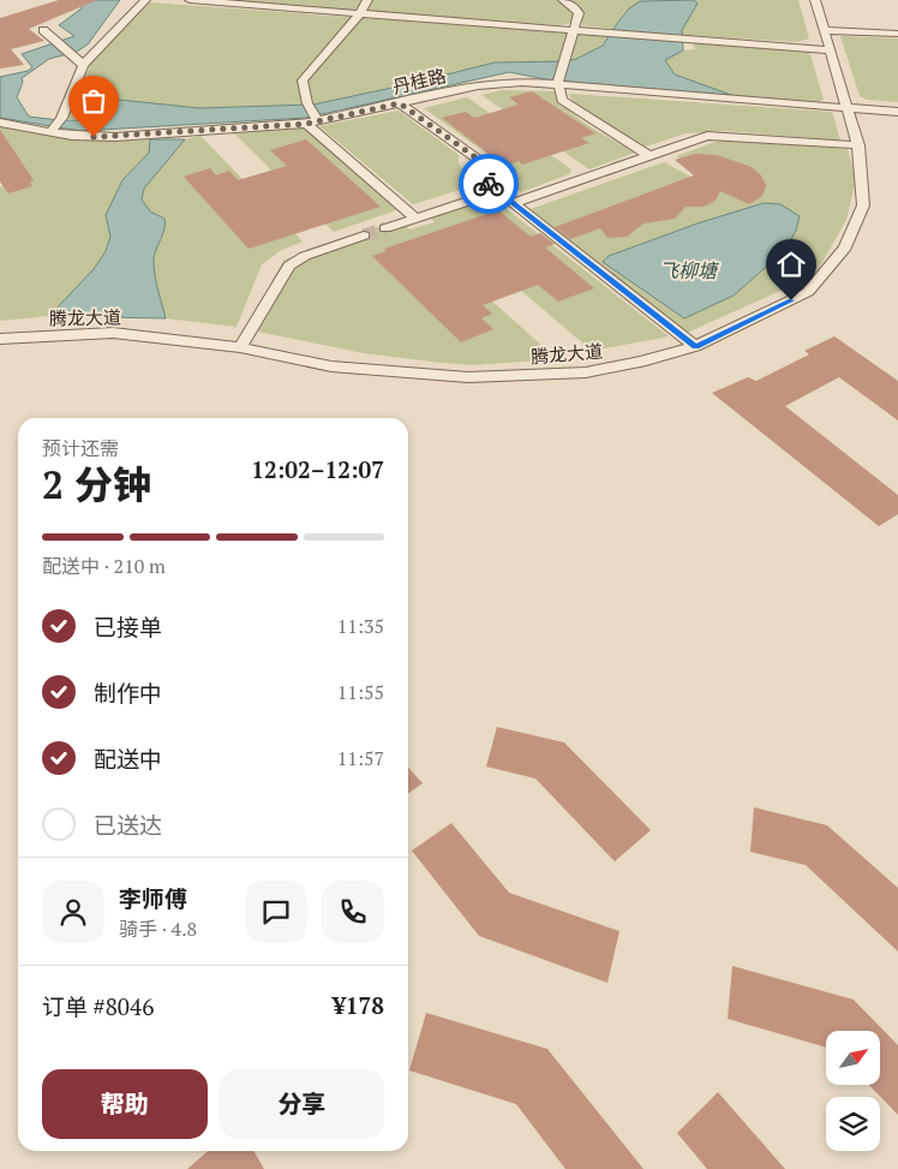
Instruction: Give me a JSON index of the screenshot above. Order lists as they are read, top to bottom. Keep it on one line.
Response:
{"streets":{"street":["丹桂路","腾龙大道"]},"crossings":[["丹桂路","腾龙大道"]],"water":["飞柳塘"],"north":"top right","page":{"heading":["2 分钟","预计还需","12:02–12:07"],"panel":["李师傅","骑手 · 4.8","订单 #8046","¥178"],"bar":"配送中 · 210 m","list":[["已接单","11:35"],["制作中","11:55"],["配送中","11:57"],"已送达"],"buttons":["帮助","分享"]}}
